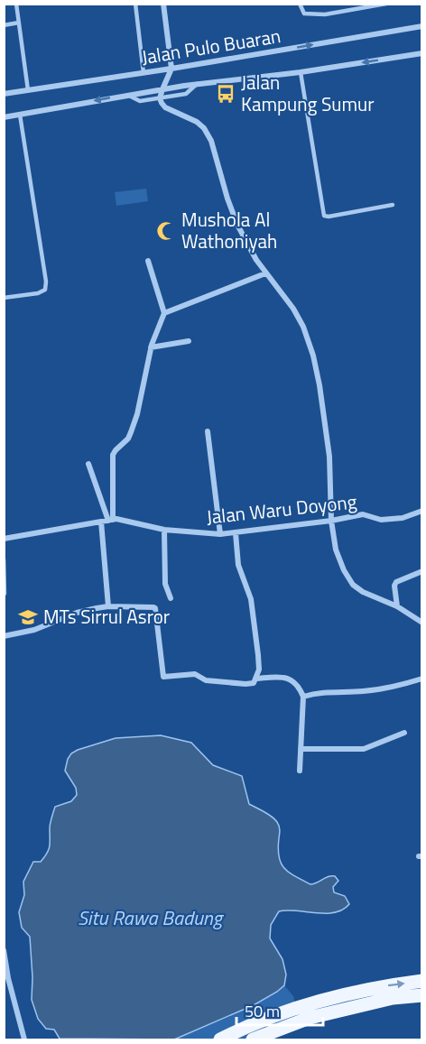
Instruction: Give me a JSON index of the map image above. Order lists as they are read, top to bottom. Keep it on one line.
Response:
{"streets":{"street":["Jalan Pulo Buaran","Jalan Waru Doyong"]},"water":["Situ Rawa Badung"],"places":{"bus stop":["Jalan Kampung Sumur"],"mosque":["Mushola Al Wathoniyah"],"school or university":["MTs Sirrul Asror"]},"scale_bar":"50 m"}
